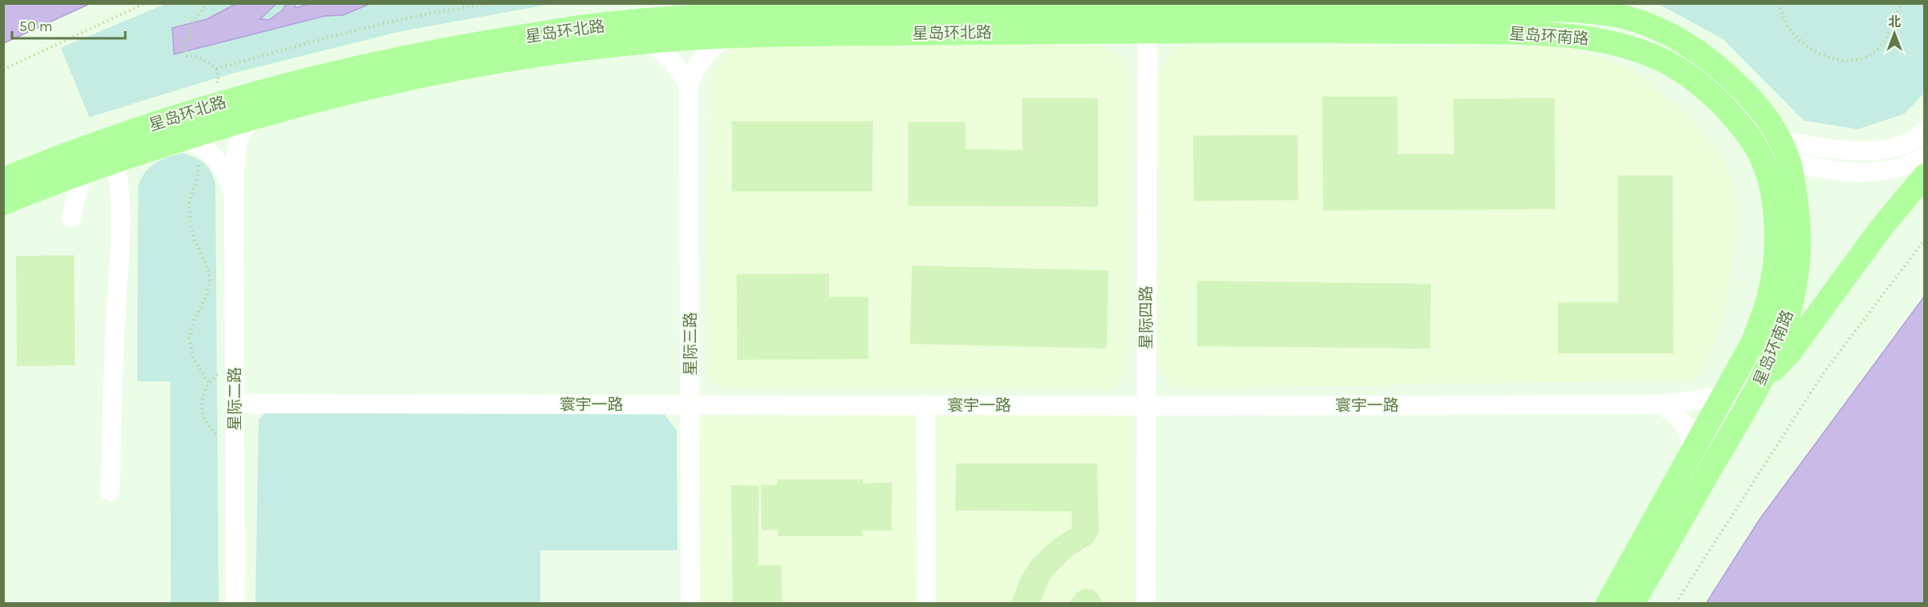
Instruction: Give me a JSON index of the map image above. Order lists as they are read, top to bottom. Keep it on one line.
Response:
{"streets":{"main road":["星岛环北路","星岛环南路"],"street":["星际四路","星际三路","星际二路","寰宇一路"]},"crossings":[["星岛环北路","星岛环南路"],["星岛环北路","星际四路"],["星岛环北路","星际三路"],["星岛环北路","星际二路"],["星岛环南路","星际四路"],["星岛环南路","寰宇一路"],["星际四路","寰宇一路"],["星际三路","寰宇一路"],["星际二路","寰宇一路"]],"scale_bar":"50 m","north":"top"}
